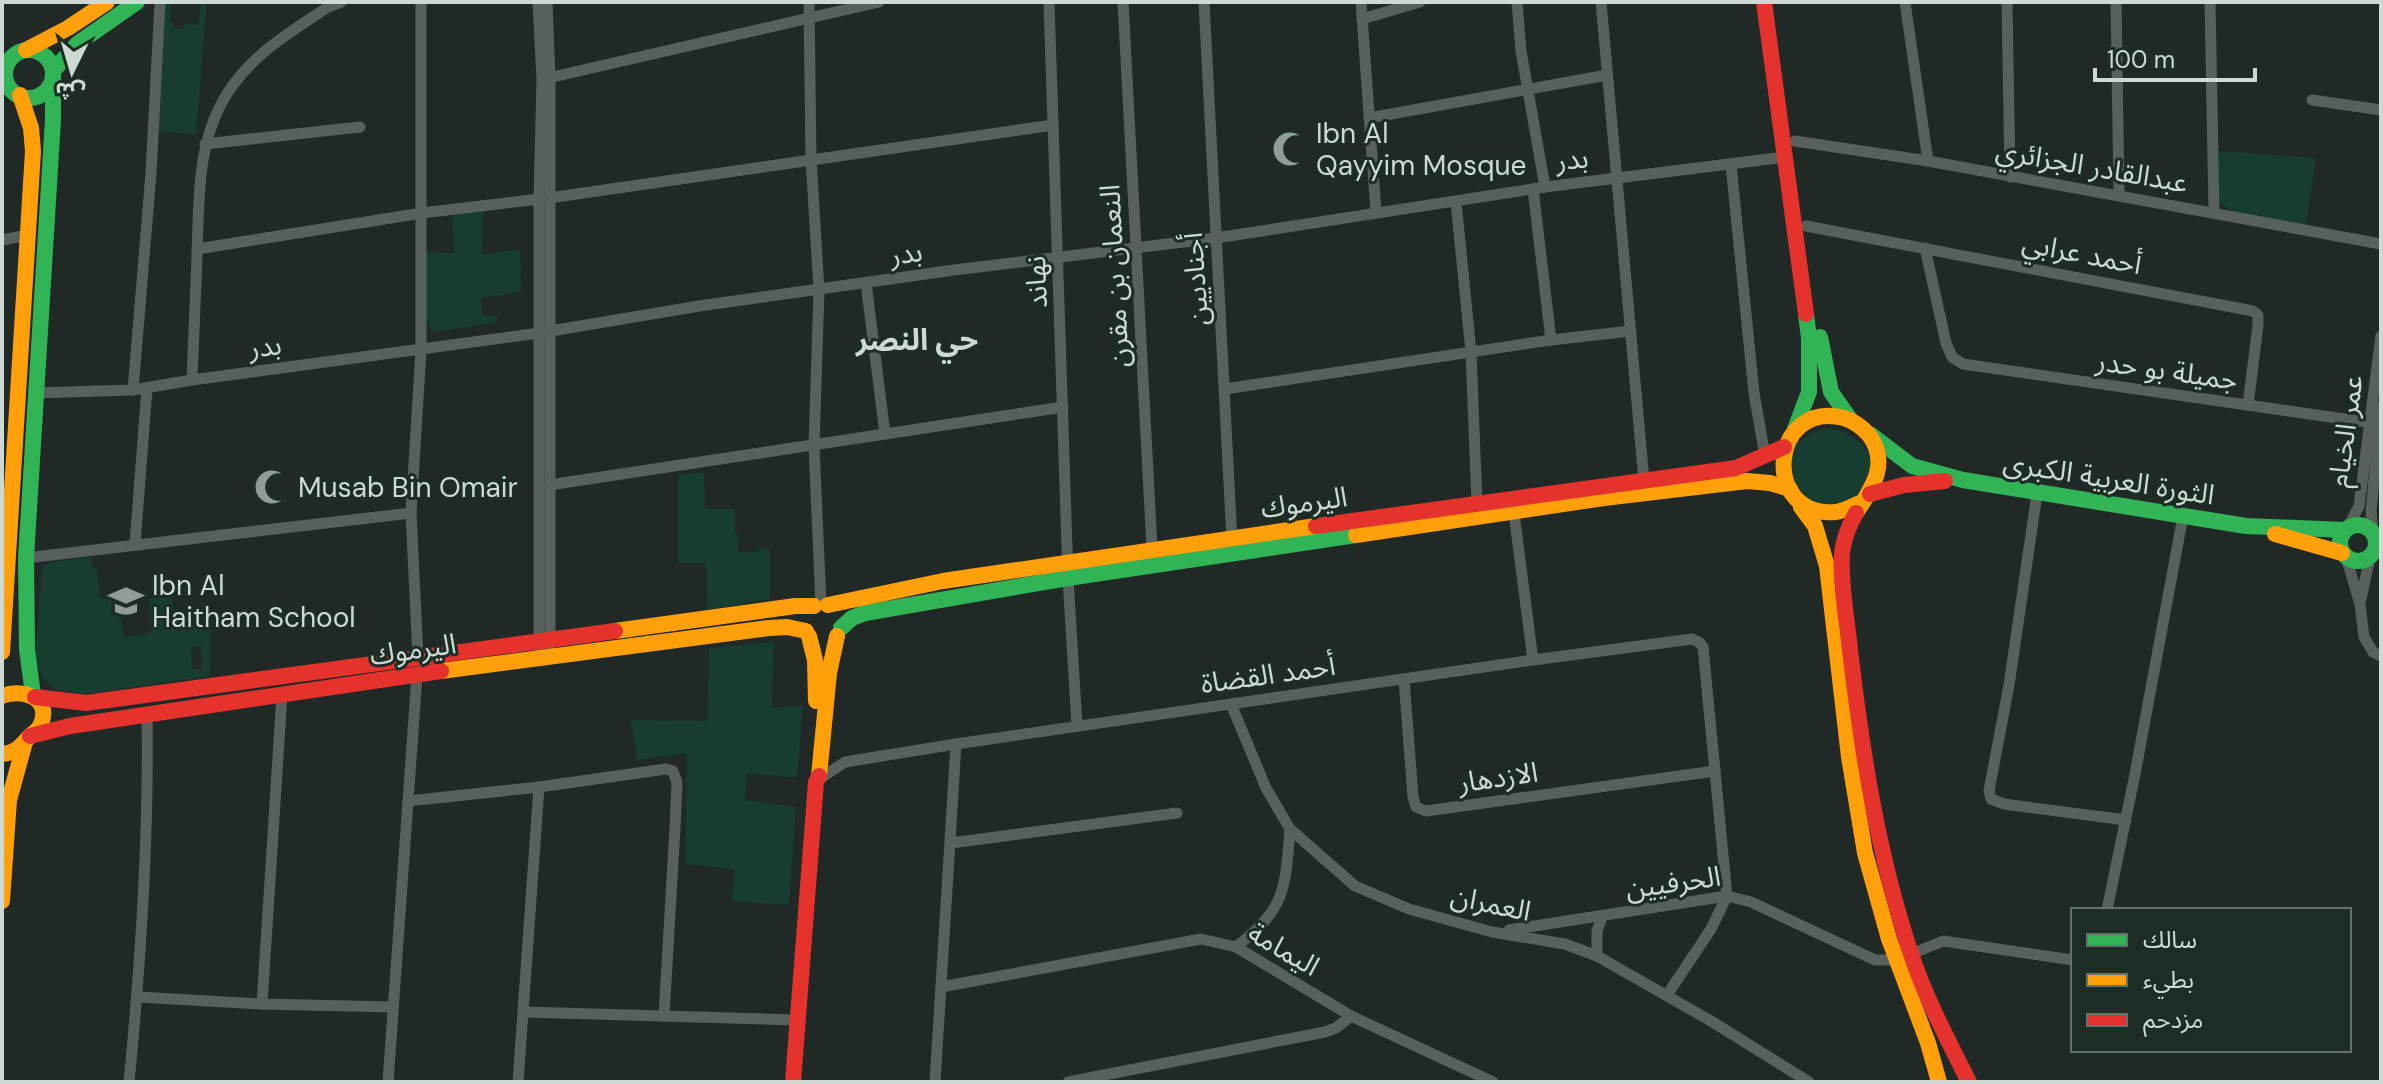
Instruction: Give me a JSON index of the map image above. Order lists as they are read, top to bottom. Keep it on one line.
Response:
{"streets":{"street":["بدر","عبدالقادر الجزائري","أحمد عرابي","النعمان بن مقرن","أجناديين","نهاند","جميلة بو حدر","عمر الخيام","الثورة العربية الكبرى","اليرموك","أحمد القضاة","الازدهار","الحرفيين","العمران","اليمامة"]},"crossings":[["بدر","النعمان بن مقرن"],["بدر","أجناديين"],["بدر","نهاند"],["أحمد عرابي","جميلة بو حدر"],["النعمان بن مقرن","اليرموك"],["أجناديين","اليرموك"],["نهاند","اليرموك"],["نهاند","أحمد القضاة"],["جميلة بو حدر","عمر الخيام"],["عمر الخيام","الثورة العربية الكبرى"],["الثورة العربية الكبرى","اليرموك"],["أحمد القضاة","الازدهار"],["أحمد القضاة","العمران"],["الحرفيين","العمران"]],"districts":["حي النصر"],"places":{"mosque":["Ibn Al Qayyim Mosque","Musab Bin Omair"],"school or university":["Ibn Al Haitham School"]},"legend":["سالك","بطيء","مزدحم"],"scale_bar":"100 m","north":"bottom"}
